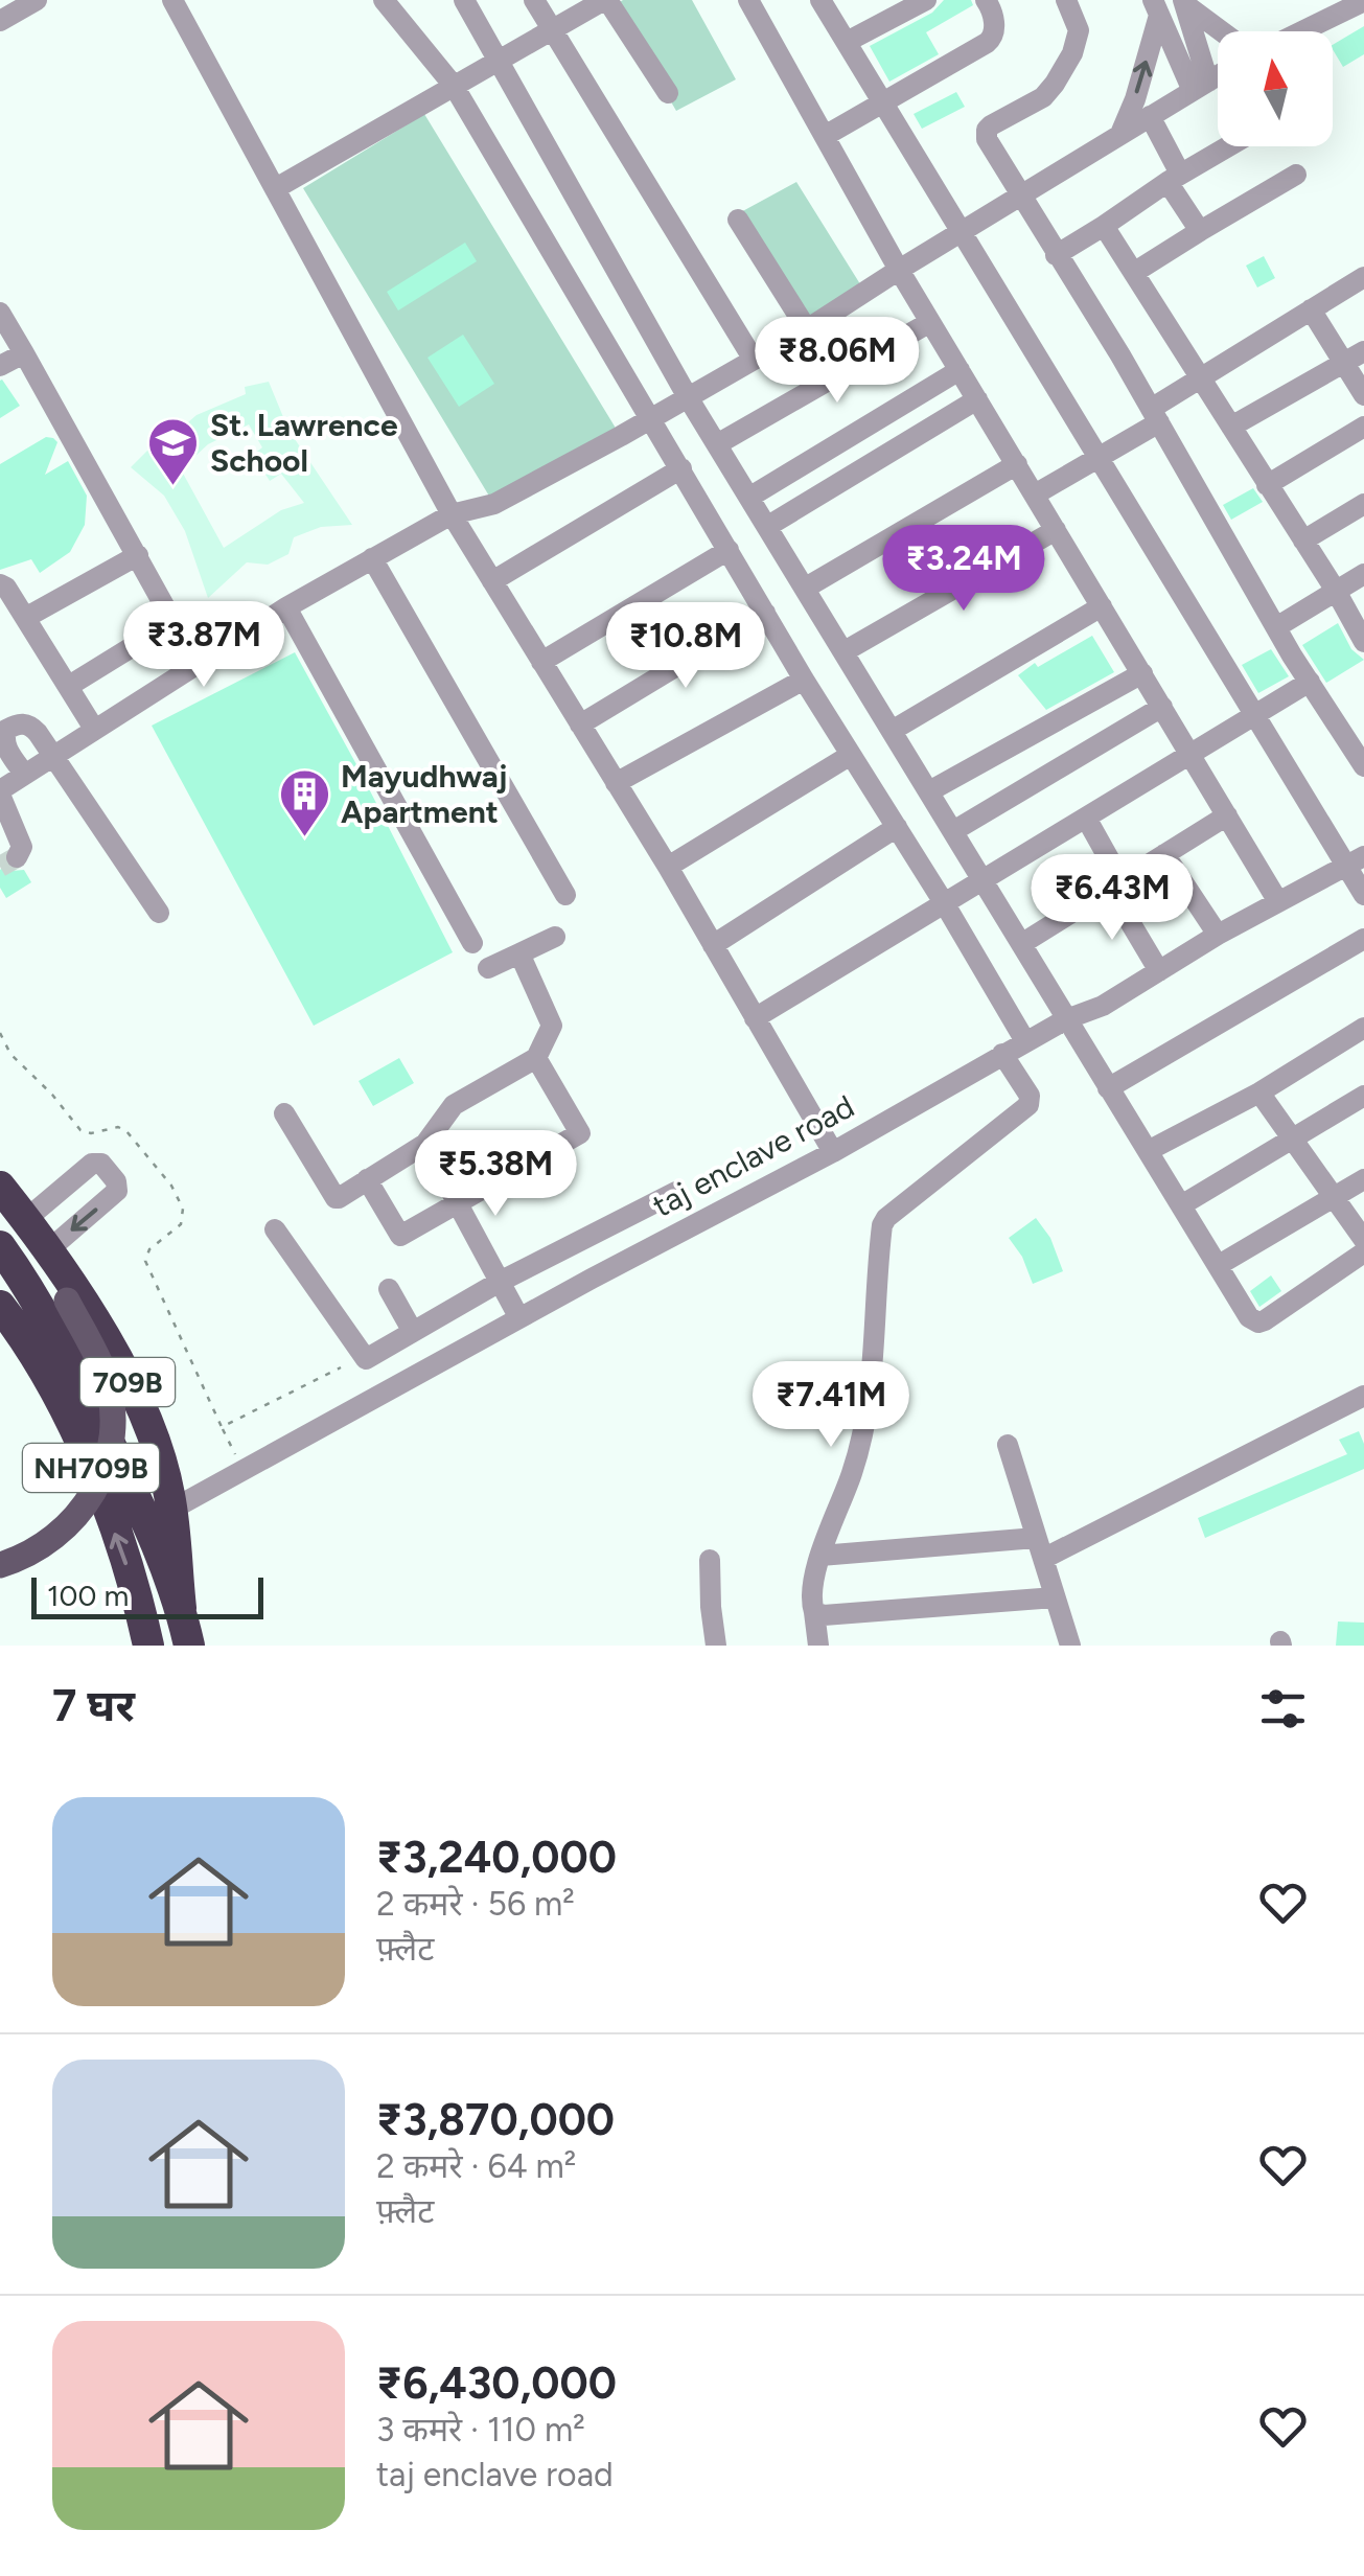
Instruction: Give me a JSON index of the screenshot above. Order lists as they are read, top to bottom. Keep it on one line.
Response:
{"streets":{"highway":["709B","NH709B"],"street":["taj enclave road"]},"crossings":[["taj enclave road","709B"],["709B","NH709B"]],"places":{"school or university":["St. Lawrence School"],"building":["Mayudhwaj Apartment"]},"scale_bar":"100 m","north":"top","page":{"price":["₹8.06M","₹3.24M","₹3.87M","₹10.8M","₹6.43M","₹5.38M","₹7.41M"],"scale":"100 m","heading":"7 घर","list":[{"name":"₹3,240,000","note":"2 कमरे · 56 m² · फ़्लैट"},{"name":"₹3,870,000","note":"2 कमरे · 64 m² · फ़्लैट"},{"name":"₹6,430,000","note":"3 कमरे · 110 m² · taj enclave road"}]}}
